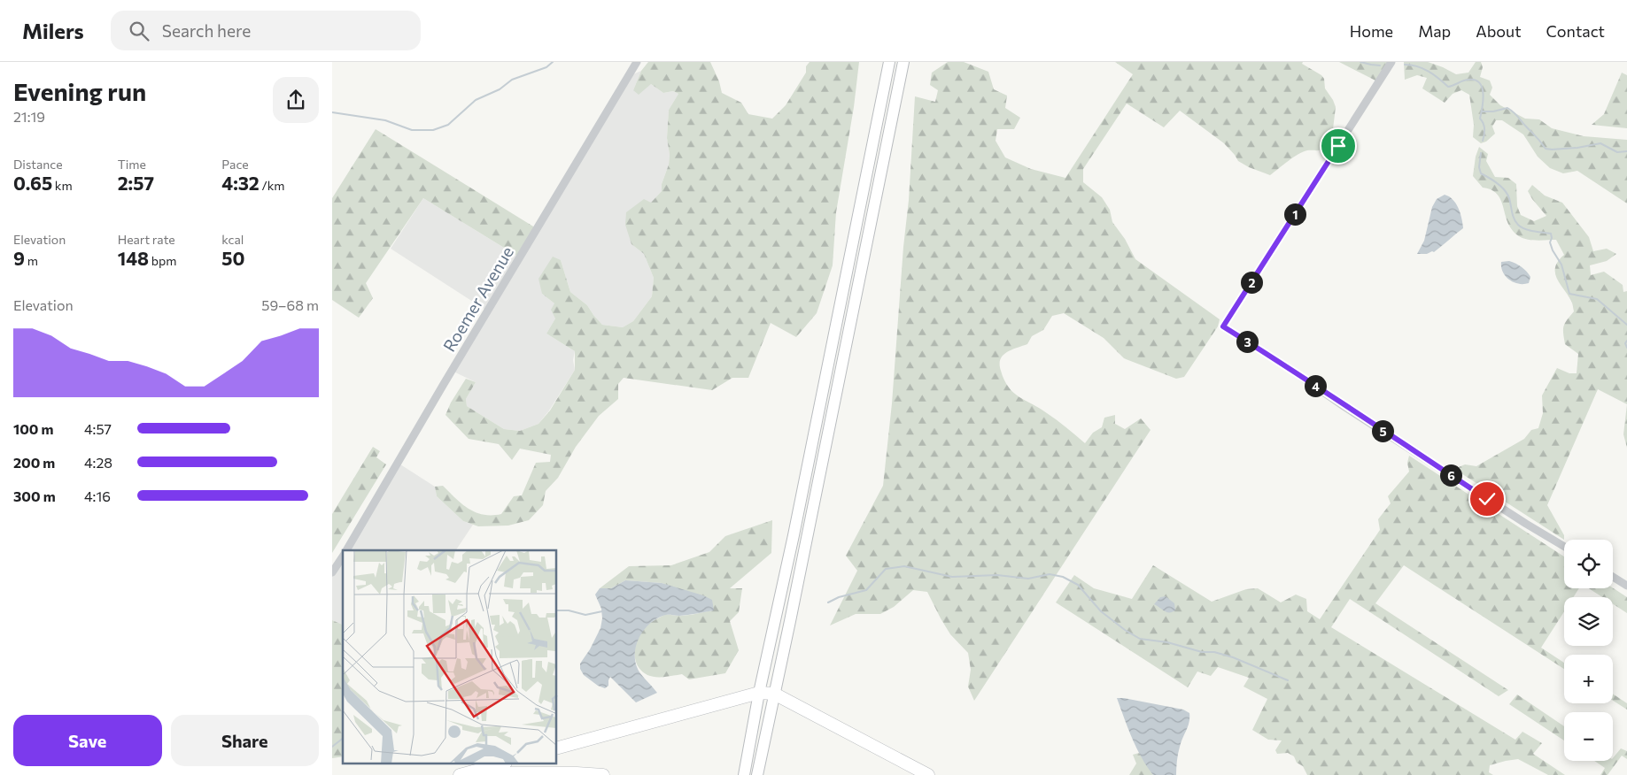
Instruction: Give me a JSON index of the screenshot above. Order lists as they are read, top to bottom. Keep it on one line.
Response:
{"streets":{"street":["Roemer Avenue"]},"page":{"header":"Milers","search":"Search here","nav":["Home","Map","About","Contact"],"heading":["Evening run","21:19"],"stats":[["Distance","0.65 km"],["Time","2:57"],["Pace","4:32 /km"],["Elevation","9 m"],["Heart rate","148 bpm"],["kcal","50"]],"pins":["1","2","3","4","5","6"],"chart":["Elevation","59–68 m"],"list":[{"name":"100 m","note":"4:57"},{"name":"200 m","note":"4:28"},{"name":"300 m","note":"4:16"}],"map_buttons":["+","−"],"buttons":["Save","Share"]}}
